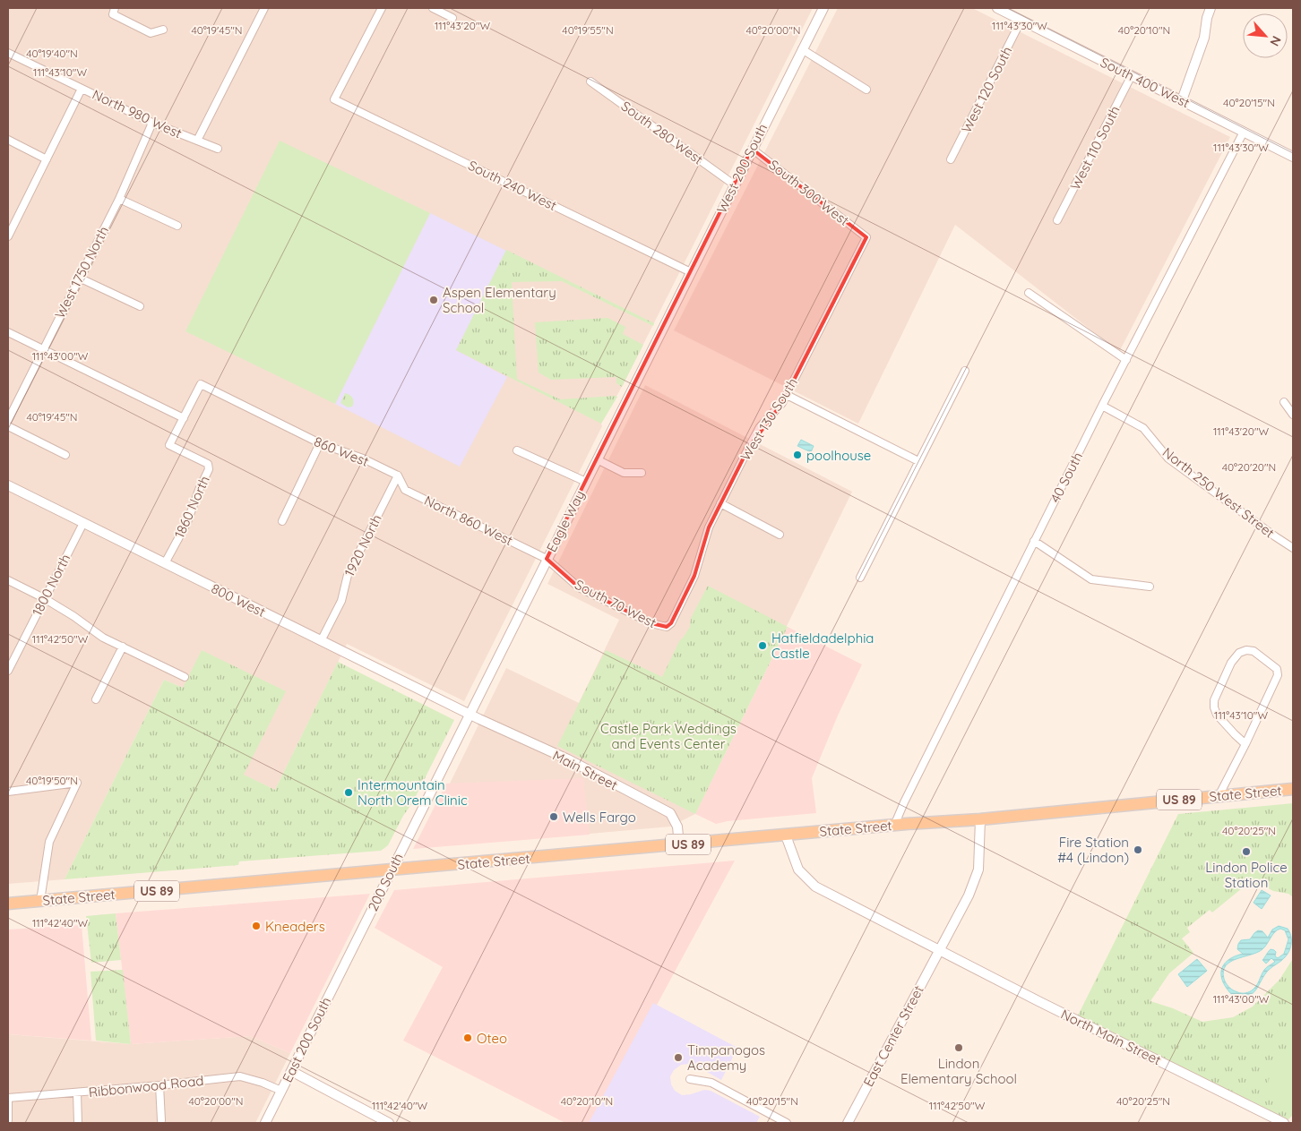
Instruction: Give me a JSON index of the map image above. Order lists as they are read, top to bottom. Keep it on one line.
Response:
{"streets":{"main road":["State Street","US 89"],"street":["South 400 West","West 120 South","North 980 West","South 280 West","West 110 South","West 200 South","South 240 West","South 300 West","West 1750 North","West 130 South","860 West","40 South","North 250 West Street","1860 North","North 860 West","Eagle Way","1920 North","1800 North","800 West","South 70 West","Main Street","200 South","East Center Street","North Main Street","East 200 South","Ribbonwood Road"]},"crossings":[["South 400 West","West 120 South"],["South 400 West","West 110 South"],["South 400 West","40 South"],["North 980 West","West 1750 North"],["South 280 West","West 200 South"],["West 200 South","South 240 West"],["West 200 South","South 300 West"],["West 200 South","Eagle Way"],["South 300 West","West 130 South"],["West 130 South","South 70 West"],["860 West","1860 North"],["860 West","North 860 West"],["860 West","1920 North"],["40 South","North 250 West Street"],["40 South","State Street"],["1860 North","800 West"],["North 860 West","Eagle Way"],["North 860 West","1920 North"],["North 860 West","South 70 West"],["Eagle Way","800 West"],["Eagle Way","South 70 West"],["Eagle Way","Main Street"],["Eagle Way","200 South"],["1920 North","800 West"],["1800 North","800 West"],["800 West","Main Street"],["800 West","200 South"],["Main Street","State Street"],["Main Street","200 South"],["State Street","200 South"],["State Street","East Center Street"],["200 South","East 200 South"],["East Center Street","North Main Street"],["East 200 South","Ribbonwood Road"]],"parks":["Castle Park Weddings and Events Center"],"places":["Aspen Elementary School","poolhouse","Hatfieldadelphia Castle","Intermountain North Orem Clinic","Wells Fargo","Fire Station #4 (Lindon)","Lindon Police Station","Kneaders","Oteo","Lindon Elementary School","Timpanogos Academy"],"north":"bottom right","coordinates":["111°43'20\"W","111°43'30\"W","40°19'45\"N","40°19'55\"N","40°20'00\"N","40°20'10\"N","40°19'40\"N","111°43'10\"W","40°20'15\"N","111°43'00\"W","40°20'20\"N","111°42'50\"W","40°19'50\"N","40°20'25\"N","111°42'40\"W"]}
